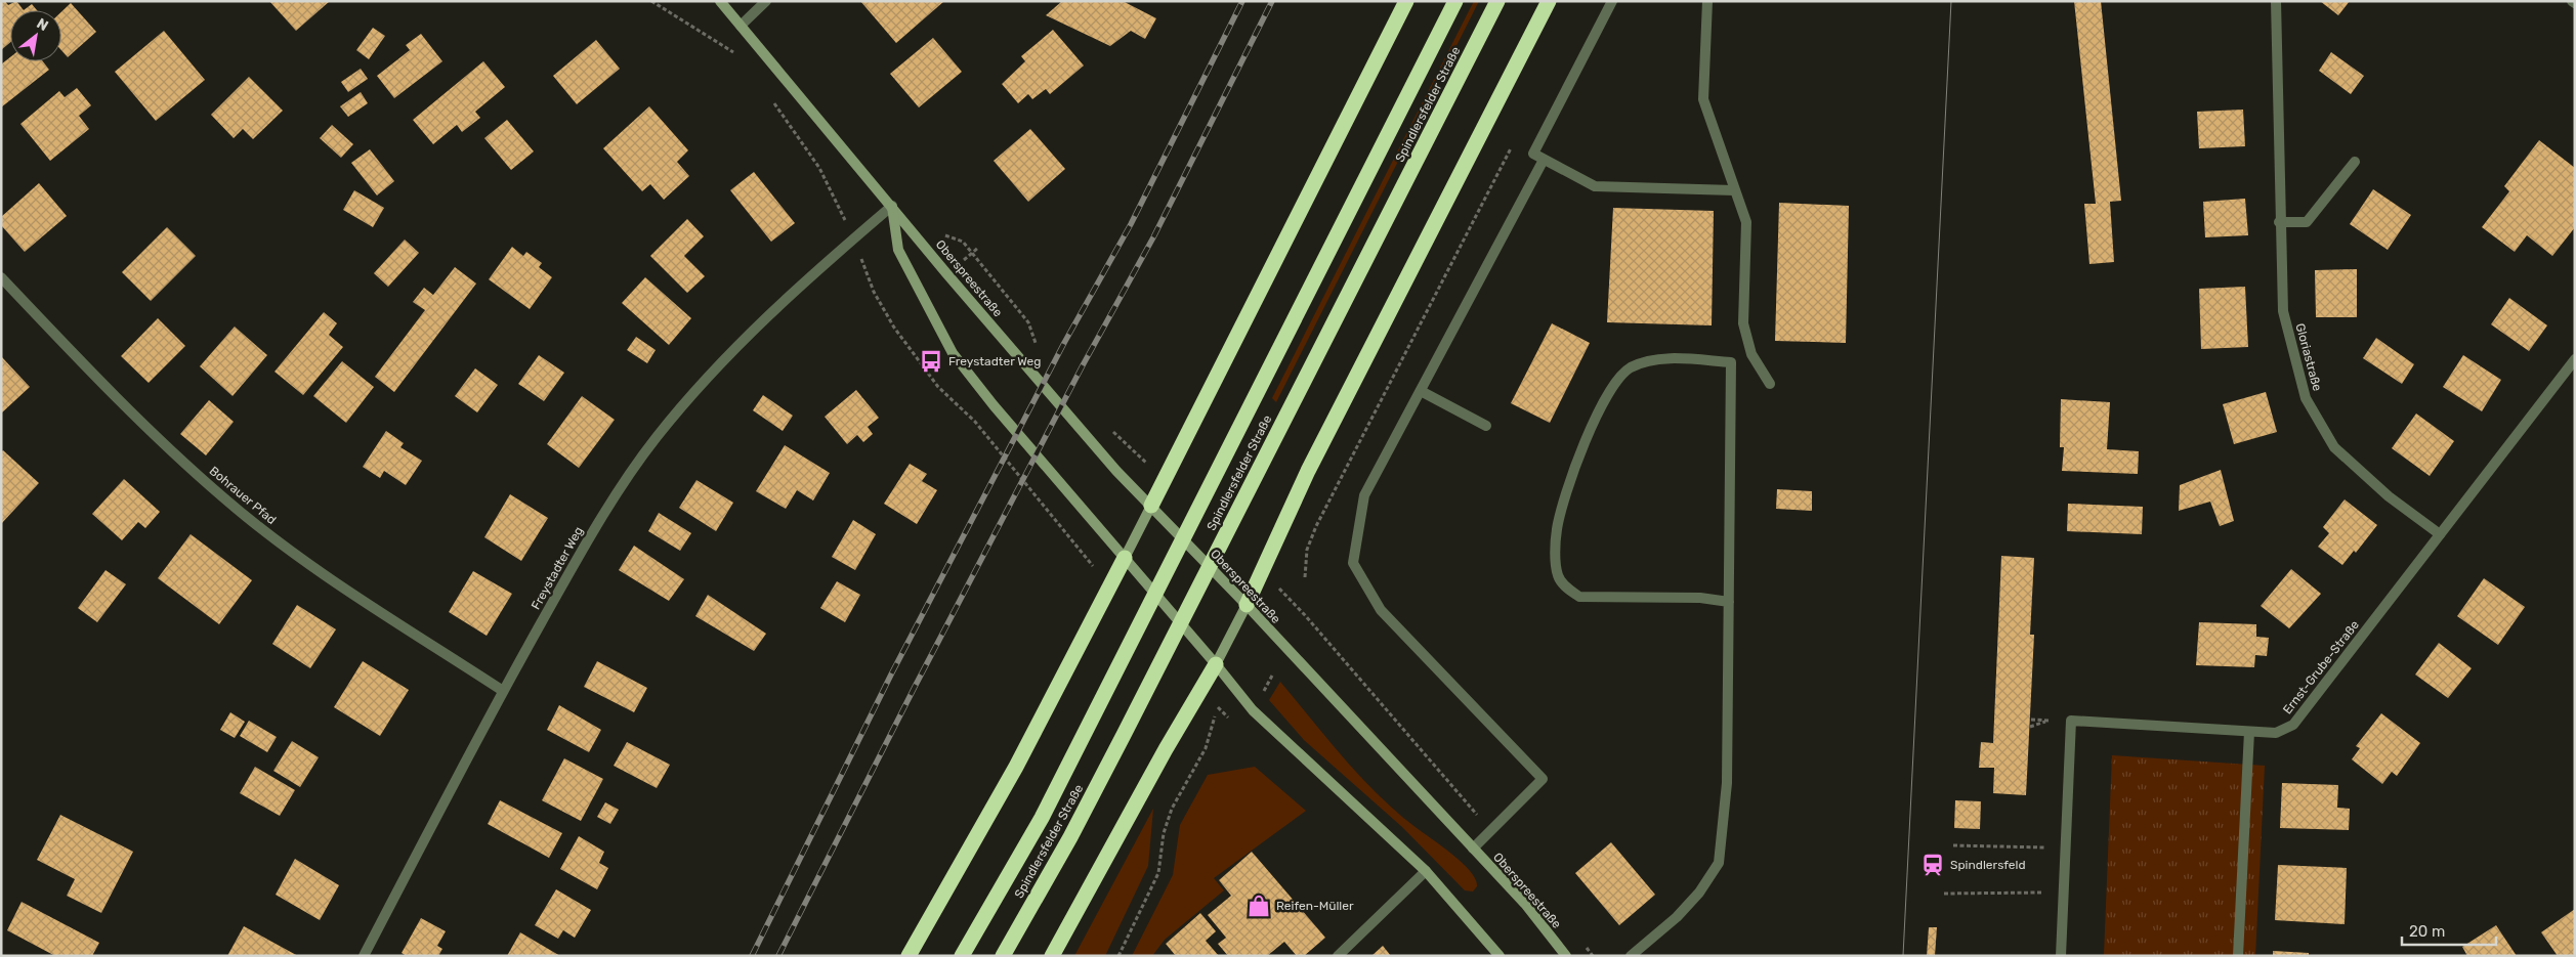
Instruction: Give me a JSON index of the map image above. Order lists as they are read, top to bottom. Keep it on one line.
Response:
{"streets":{"highway":["Spindlersfelder Straße"],"main road":["Oberspreestraße"],"street":["Gloriastraße","Bohrauer Pfad","Freystadter Weg","Ernst-Grube-Straße"]},"crossings":[["Oberspreestraße","Freystadter Weg"],["Gloriastraße","Ernst-Grube-Straße"],["Bohrauer Pfad","Freystadter Weg"]],"places":{"bus stop":["Freystadter Weg"],"station":["Spindlersfeld"],"shop":["Reifen-Müller"]},"scale_bar":"20 m","north":"top right"}
